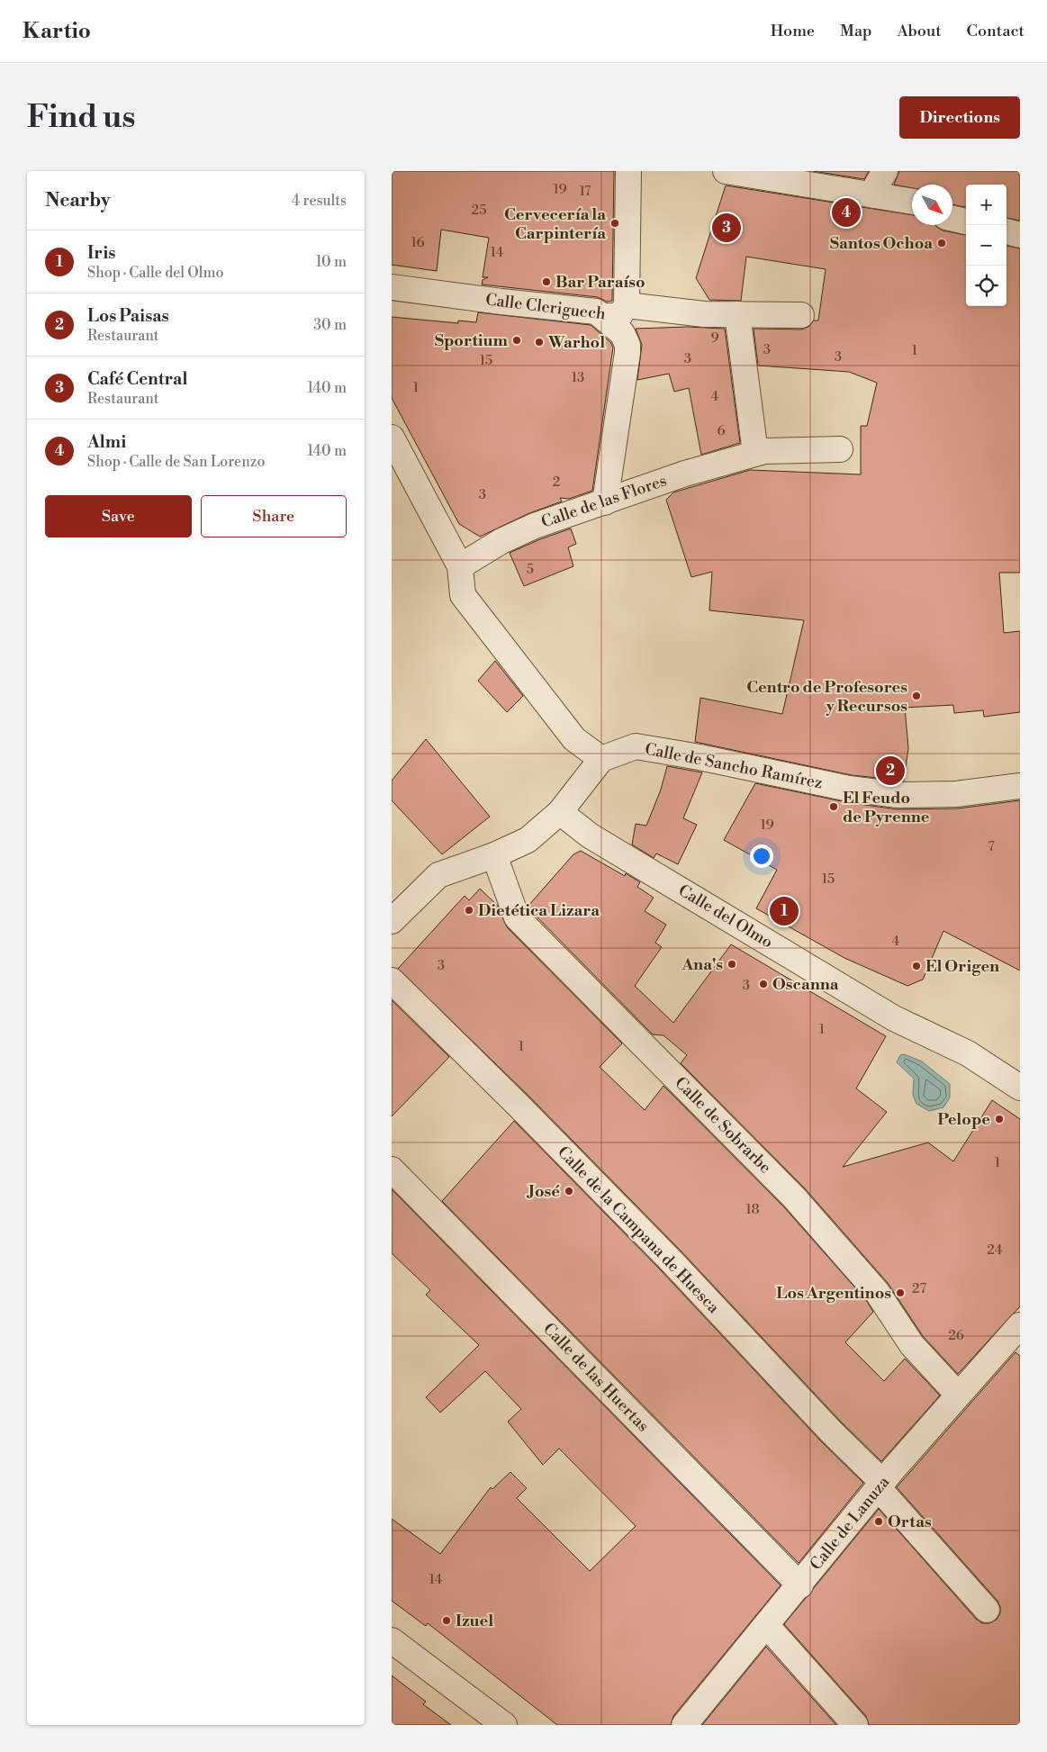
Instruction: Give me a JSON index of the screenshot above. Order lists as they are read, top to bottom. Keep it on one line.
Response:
{"streets":{"street":["Calle Cleriguech","Calle de las Flores","Calle de Sancho Ramírez","Calle del Olmo","Calle de Sobrarbe","Calle de la Campana de Huesca","Calle de las Huertas","Calle de Lanuza"]},"crossings":[["Calle de Sobrarbe","Calle de Lanuza"],["Calle de la Campana de Huesca","Calle de Lanuza"],["Calle de las Huertas","Calle de Lanuza"]],"places":["Cervecería la Carpintería","Santos Ochoa","Bar Paraíso","Sportium","Warhol","Centro de Profesores y Recursos","El Feudo de Pyrenne","Dietética Lizara","Ana's","El Origen","Oscanna","Pelope","José","Los Argentinos","Ortas","Izuel"],"house_numbers":["19","17","25","16","14","9","3","1","3","3","15","13","1","4","6","2","3","5","19","7","15","4","3","3","1","1","1","18","24","27","26","14"],"north":"bottom right","page":{"header":"Kartio","nav":["Home","Map","About","Contact"],"buttons":["Directions",["Save","Share"]],"title":"Find us","heading":["Nearby","4 results"],"map_buttons":["+","−"],"pins":["4","3","2","1"],"list":[{"mark":"1","name":"Iris","note":"Shop · Calle del Olmo","value":"10 m"},{"mark":"2","name":"Los Paisas","note":"Restaurant","value":"30 m"},{"mark":"3","name":"Café Central","note":"Restaurant","value":"140 m"},{"mark":"4","name":"Almi","note":"Shop · Calle de San Lorenzo","value":"140 m"}]}}
